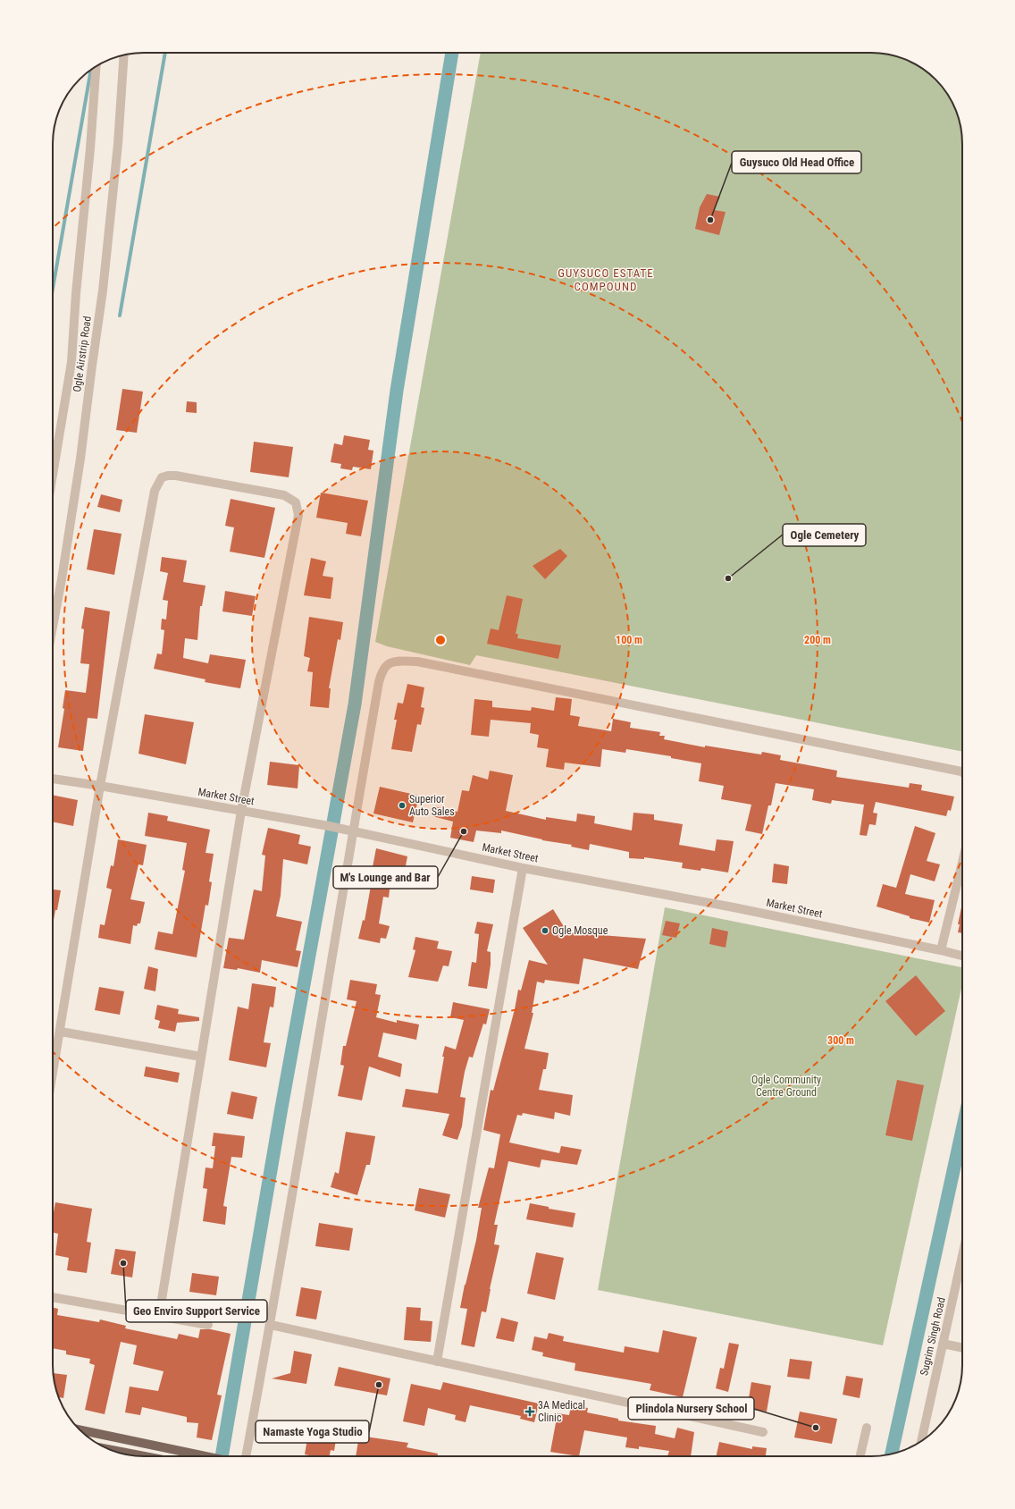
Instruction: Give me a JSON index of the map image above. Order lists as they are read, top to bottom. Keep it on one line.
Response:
{"streets":{"street":["Ogle Airstrip Road","Market Street","Sugrim Singh Road"]},"districts":["GUYSUCO ESTATE COMPOUND"],"parks":["Ogle Community Centre Ground"],"places":{"other":["Guysuco Old Head Office","Ogle Cemetery","Superior Auto Sales","M's Lounge and Bar","Ogle Mosque","Geo Enviro Support Service","Namaste Yoga Studio","Plindola Nursery School"],"health":["3A Medical Clinic"]},"rings":["100 m","200 m","300 m"]}
